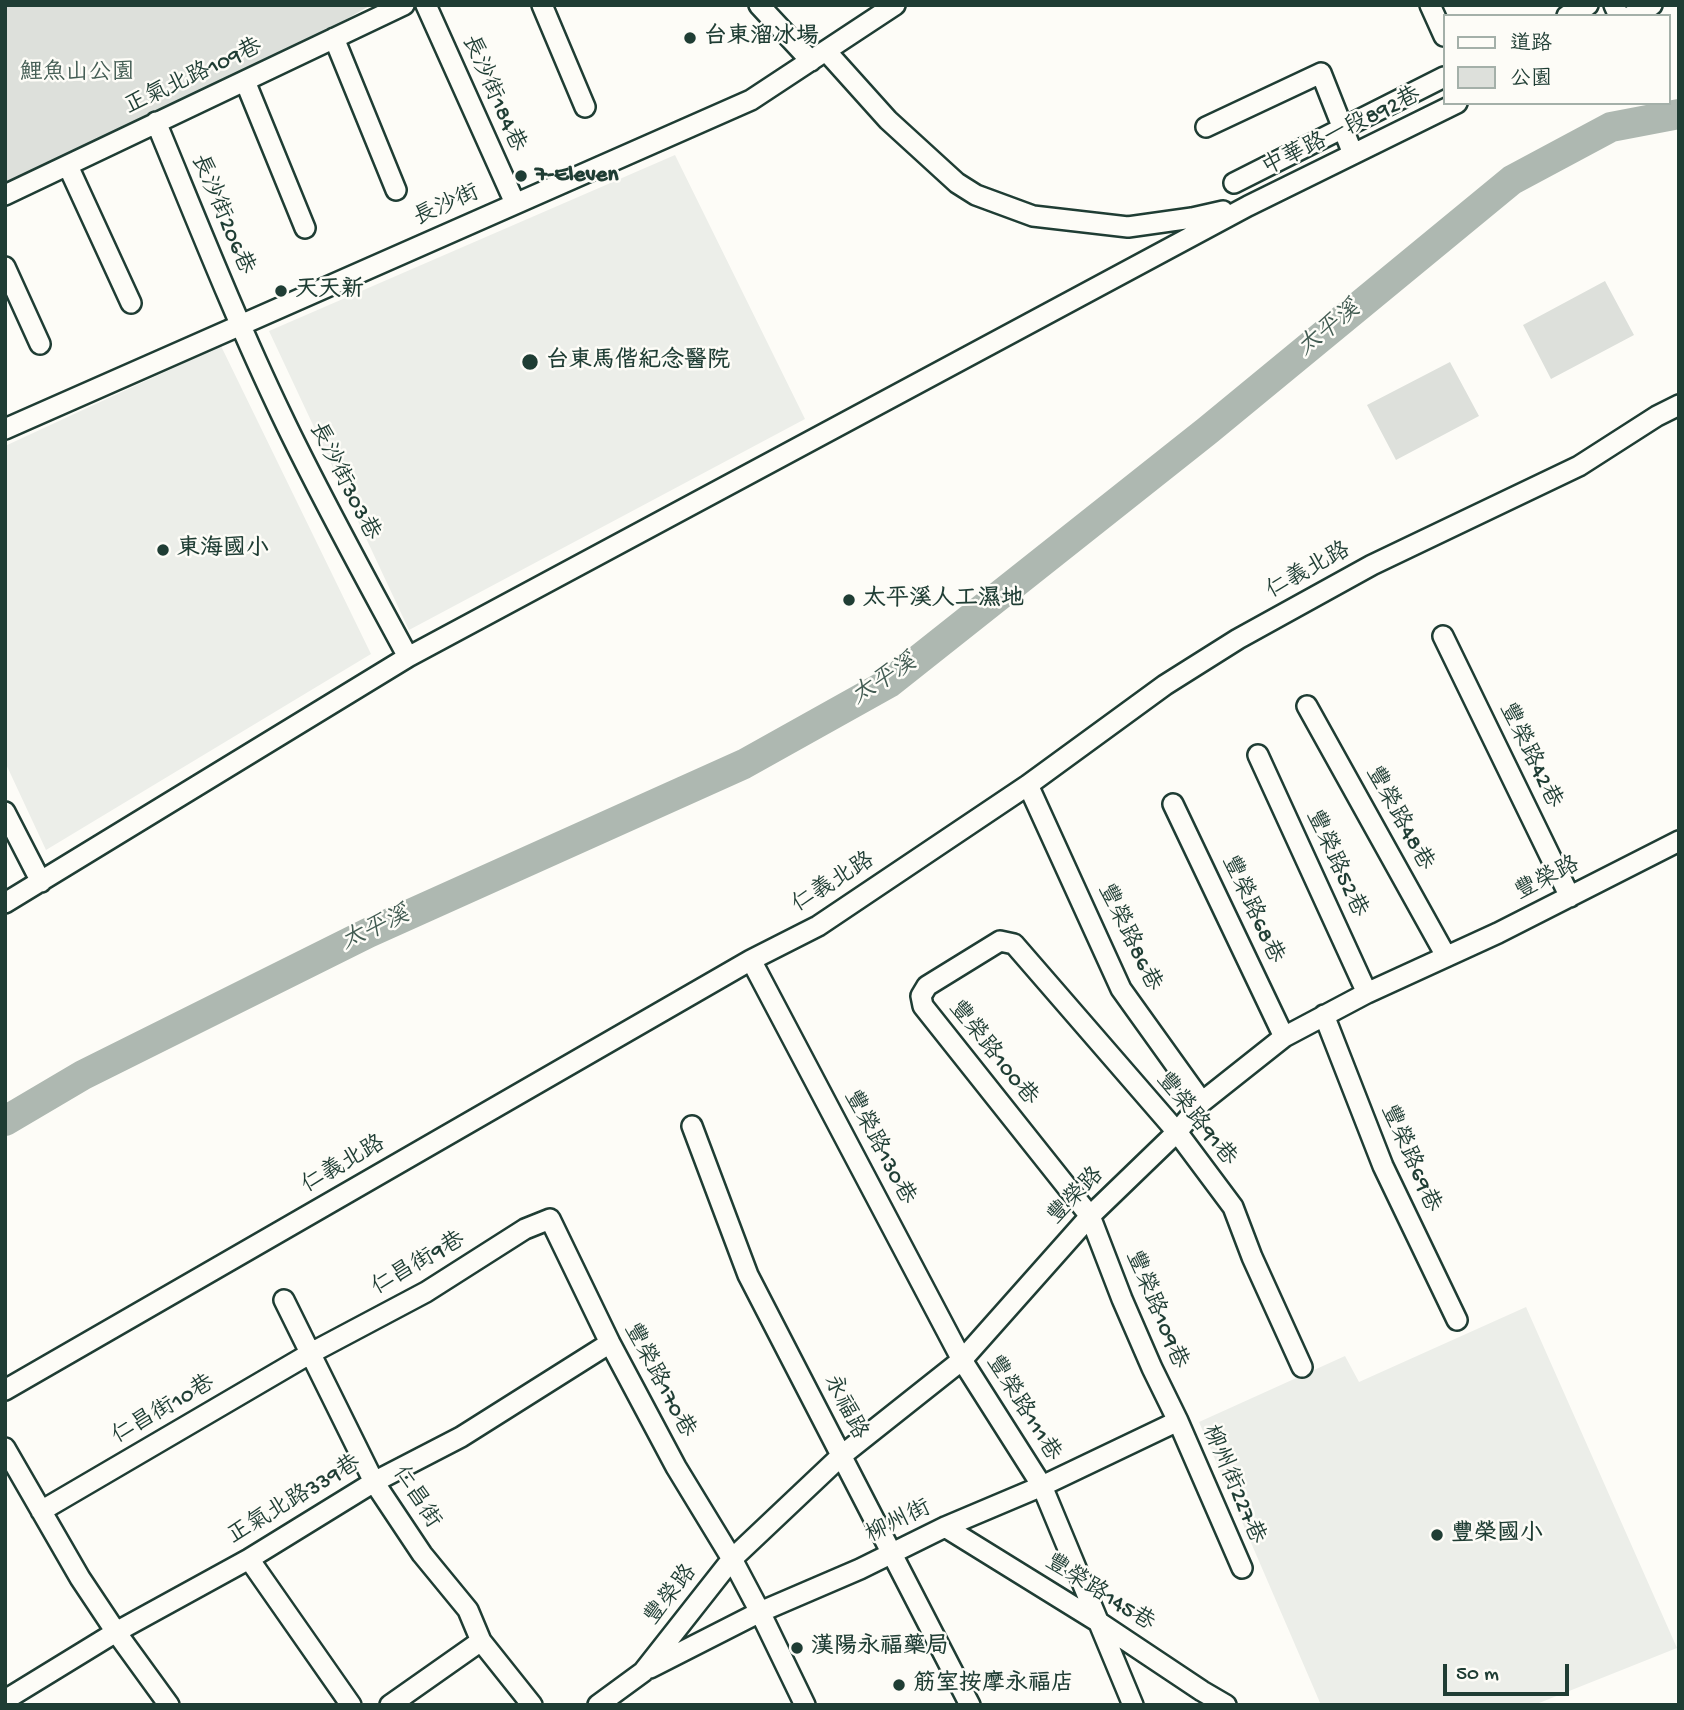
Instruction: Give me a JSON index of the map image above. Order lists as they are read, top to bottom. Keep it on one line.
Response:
{"streets":{"street":["正氣北路109巷","長沙街184巷","中華路一段892巷","長沙街","長沙街206巷","長沙街303巷","仁義北路","豐榮路42巷","豐榮路48巷","豐榮路52巷","豐榮路","豐榮路68巷","豐榮路86巷","豐榮路100巷","豐榮路91巷","豐榮路130巷","豐榮路69巷","仁昌街9巷","豐榮路109巷","豐榮路170巷","永福路","豐榮路111巷","仁昌街10巷","柳州街227巷","仁昌街","正氣北路339巷","柳州街","豐榮路145巷"]},"crossings":[["正氣北路109巷","長沙街206巷"],["長沙街184巷","長沙街"],["長沙街","長沙街206巷"],["長沙街","長沙街303巷"],["長沙街206巷","長沙街303巷"],["仁義北路","豐榮路86巷"],["仁義北路","豐榮路130巷"],["豐榮路42巷","豐榮路"],["豐榮路48巷","豐榮路"],["豐榮路52巷","豐榮路"],["豐榮路","豐榮路68巷"],["豐榮路","豐榮路86巷"],["豐榮路","豐榮路100巷"],["豐榮路","豐榮路91巷"],["豐榮路","豐榮路130巷"],["豐榮路","豐榮路69巷"],["豐榮路","豐榮路109巷"],["豐榮路","豐榮路170巷"],["豐榮路","永福路"],["豐榮路","豐榮路111巷"],["豐榮路","柳州街"],["豐榮路100巷","豐榮路91巷"],["豐榮路100巷","豐榮路109巷"],["豐榮路130巷","豐榮路111巷"],["仁昌街9巷","豐榮路170巷"],["仁昌街9巷","仁昌街10巷"],["仁昌街9巷","仁昌街"],["豐榮路109巷","柳州街227巷"],["豐榮路109巷","柳州街"],["豐榮路170巷","正氣北路339巷"],["豐榮路170巷","柳州街"],["永福路","柳州街"],["豐榮路111巷","柳州街"],["豐榮路111巷","豐榮路145巷"],["仁昌街10巷","仁昌街"],["柳州街227巷","柳州街"],["仁昌街","正氣北路339巷"],["柳州街","豐榮路145巷"]],"water":["太平溪"],"parks":["鯉魚山公園"],"places":["台東溜冰場","7-Eleven","天天新","台東馬偕紀念醫院","東海國小","太平溪人工濕地","豐榮國小","漢陽永福藥局","筋室按摩永福店"],"legend":["道路","公園"],"scale_bar":"50 m"}
